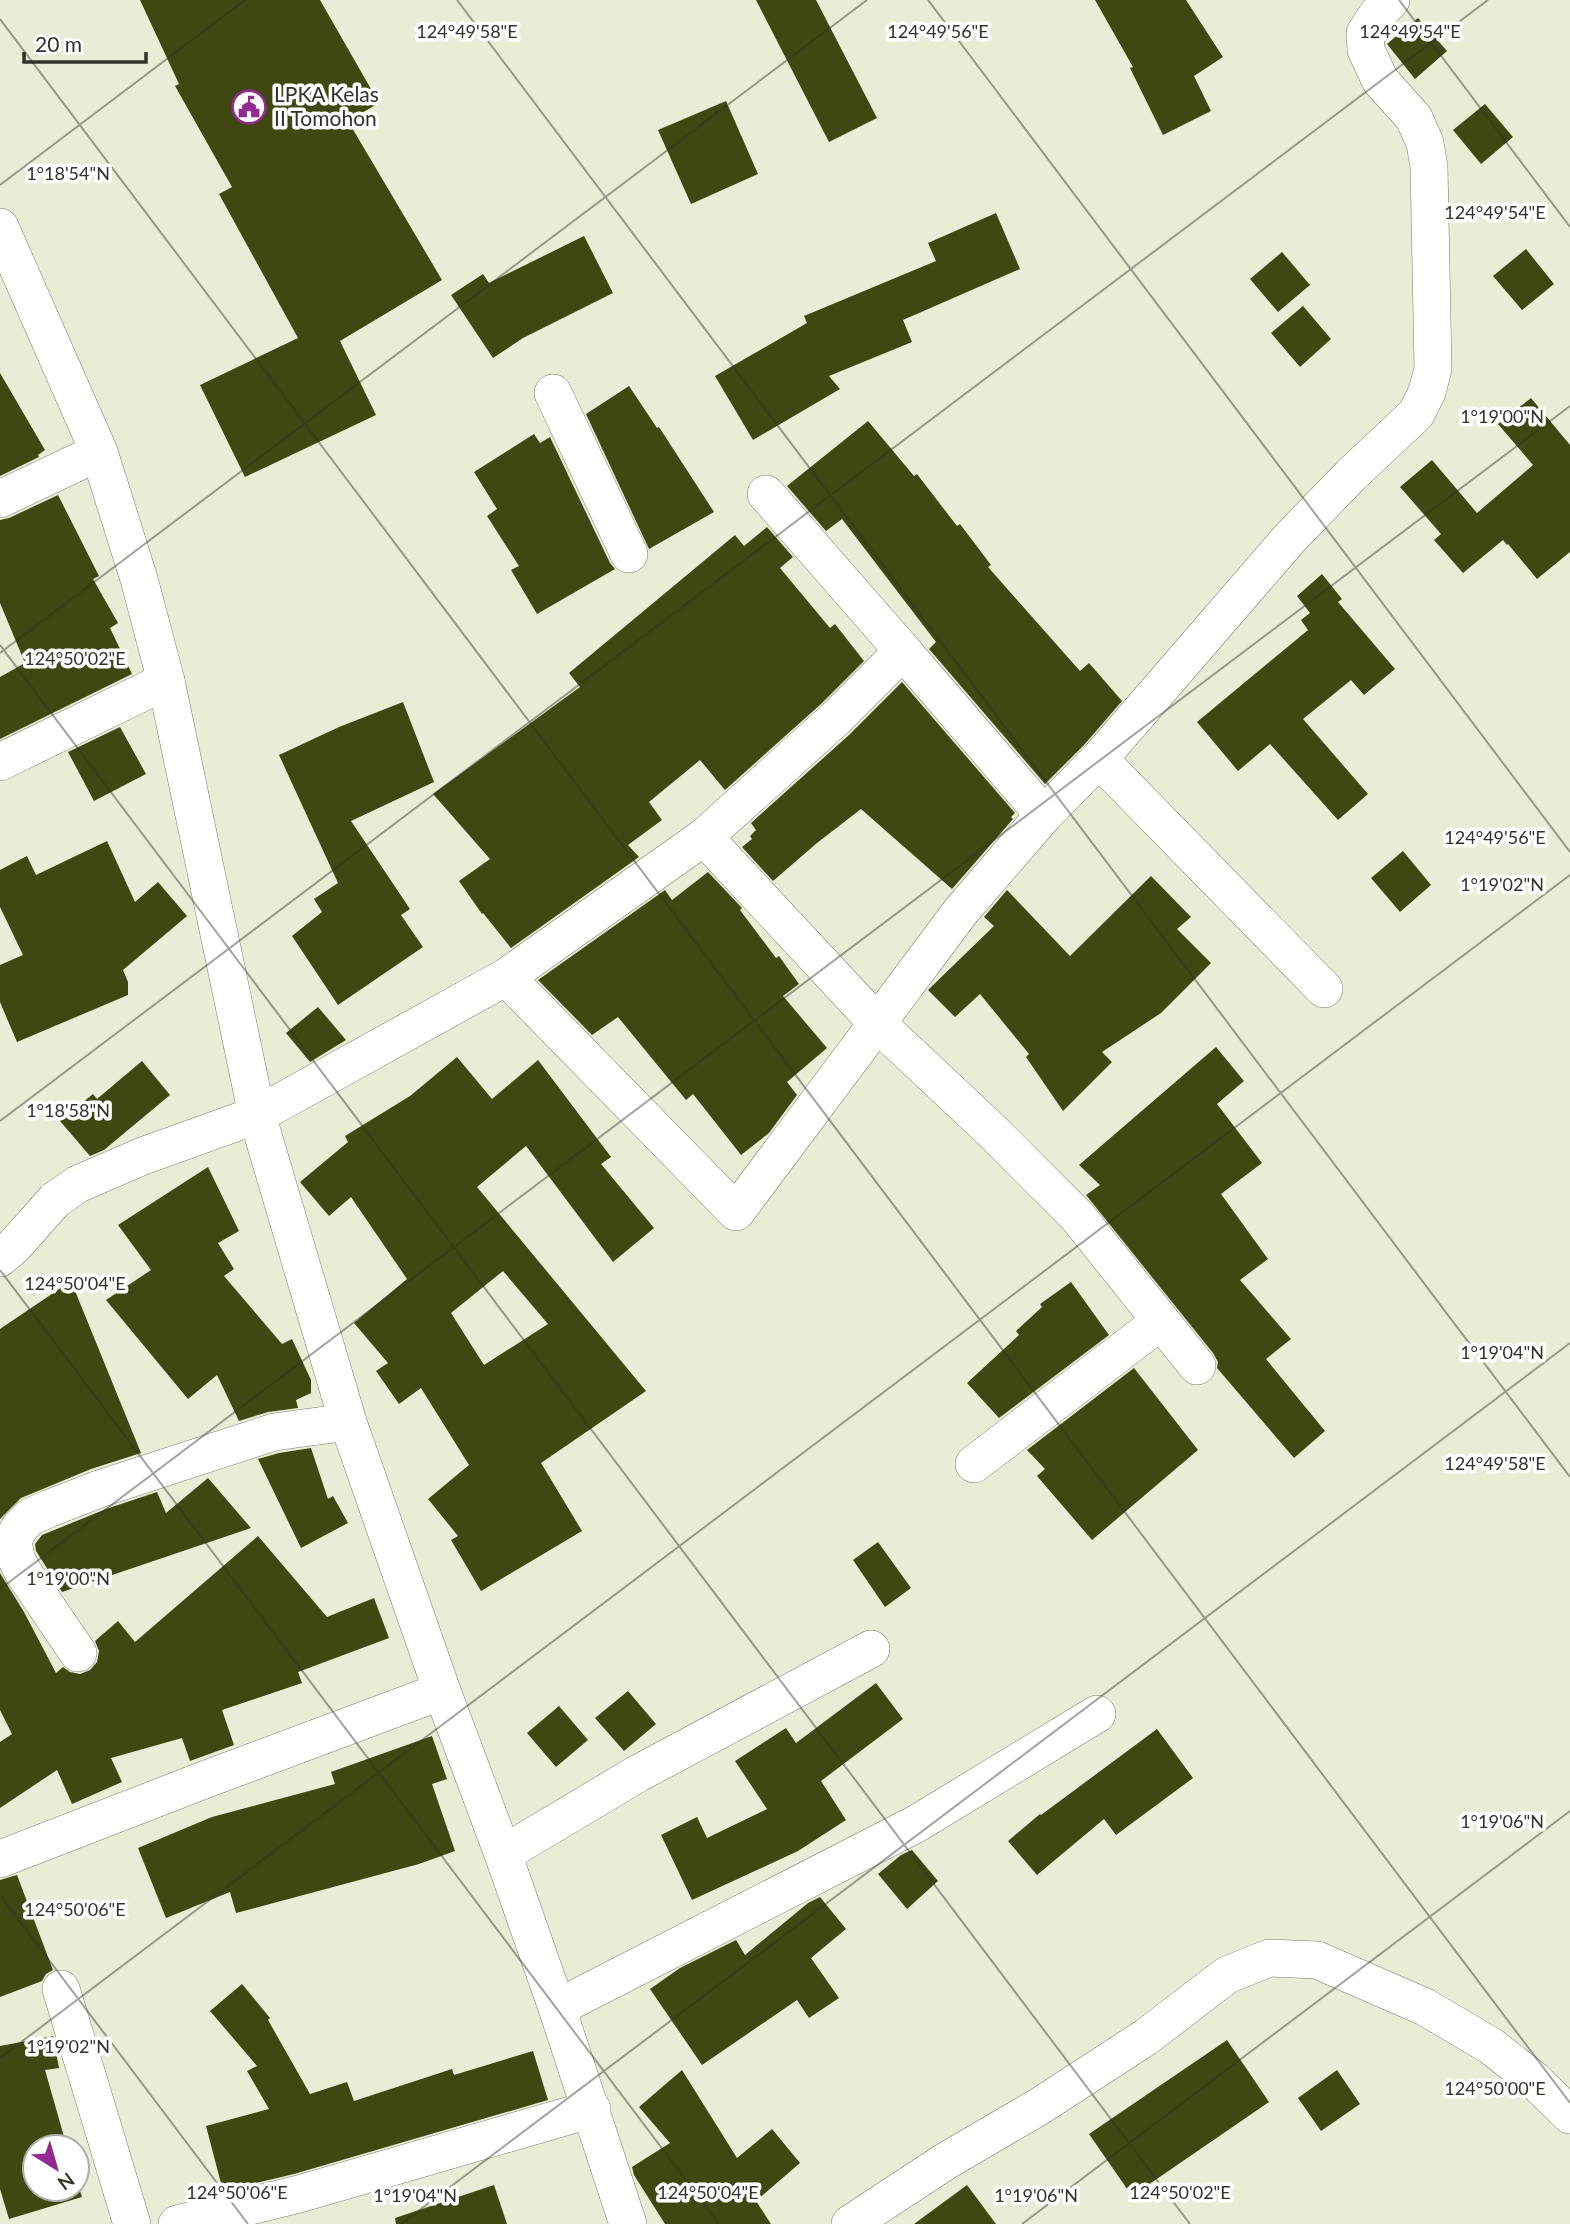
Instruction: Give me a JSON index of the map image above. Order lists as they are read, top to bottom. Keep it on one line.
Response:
{"places":{"public building":["LPKA Kelas II Tomohon"]},"scale_bar":"20 m","north":"bottom right","coordinates":["124°49'56\"E","124°49'58\"E","124°49'54\"E","1°18'54\"N","1°19'00\"N","124°50'02\"E","1°19'02\"N","1°18'58\"N","124°50'04\"E","1°19'04\"N","1°19'06\"N","124°50'06\"E","124°50'00\"E"]}
